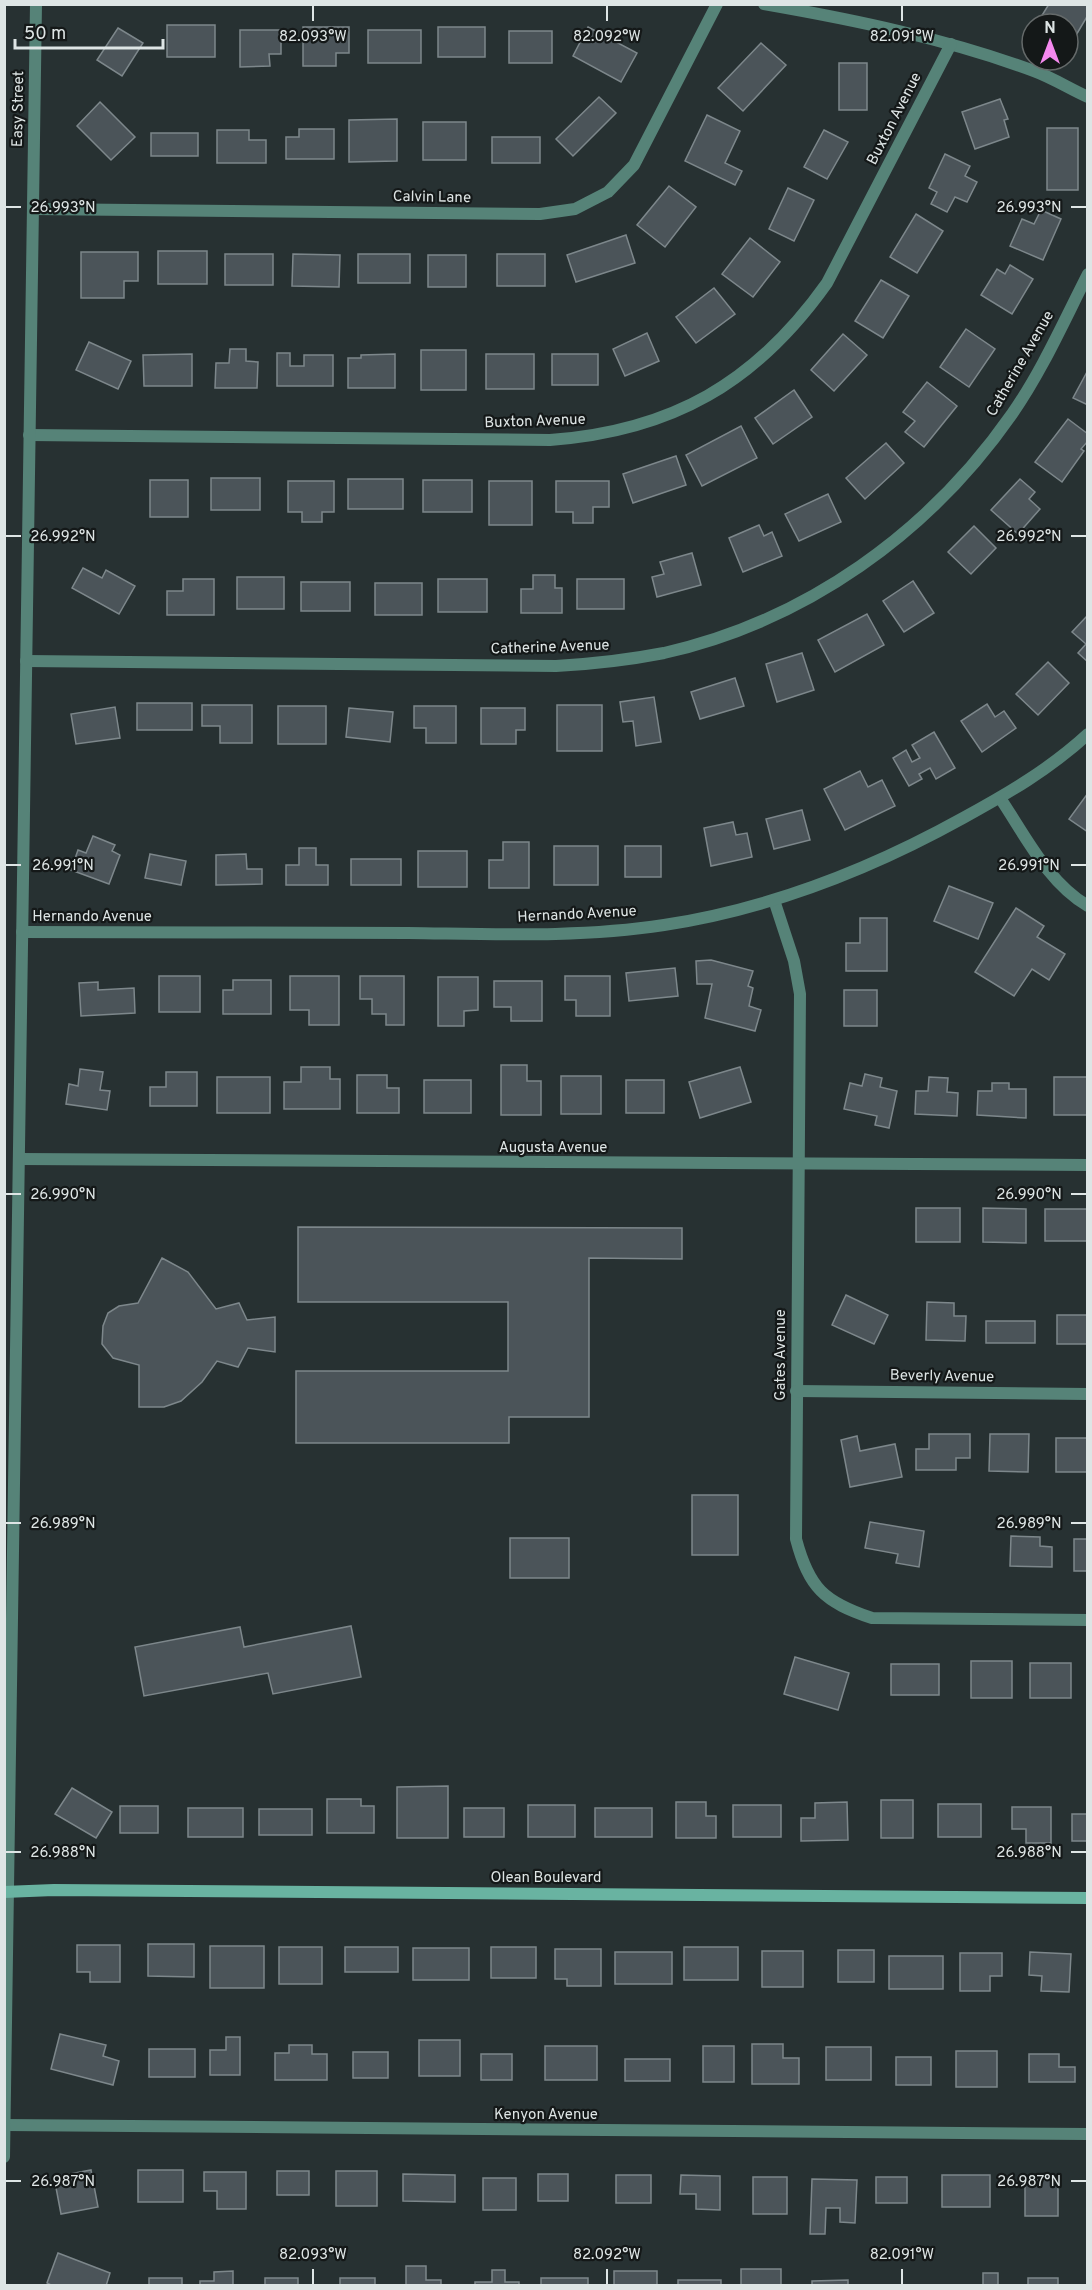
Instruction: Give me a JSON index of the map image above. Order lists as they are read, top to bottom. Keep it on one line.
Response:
{"streets":{"street":["Easy Street","Buxton Avenue","Calvin Lane","Catherine Avenue","Hernando Avenue","Augusta Avenue","Gates Avenue","Beverly Avenue","Olean Boulevard","Kenyon Avenue"]},"crossings":[["Easy Street","Buxton Avenue"],["Easy Street","Calvin Lane"],["Easy Street","Catherine Avenue"],["Easy Street","Hernando Avenue"],["Easy Street","Augusta Avenue"],["Easy Street","Olean Boulevard"],["Easy Street","Kenyon Avenue"],["Hernando Avenue","Gates Avenue"],["Augusta Avenue","Gates Avenue"],["Gates Avenue","Beverly Avenue"]],"scale_bar":"50 m","north":"top","coordinates":["82.093°W","82.092°W","82.091°W","26.993°N","26.992°N","26.991°N","26.990°N","26.989°N","26.988°N","26.987°N"]}
